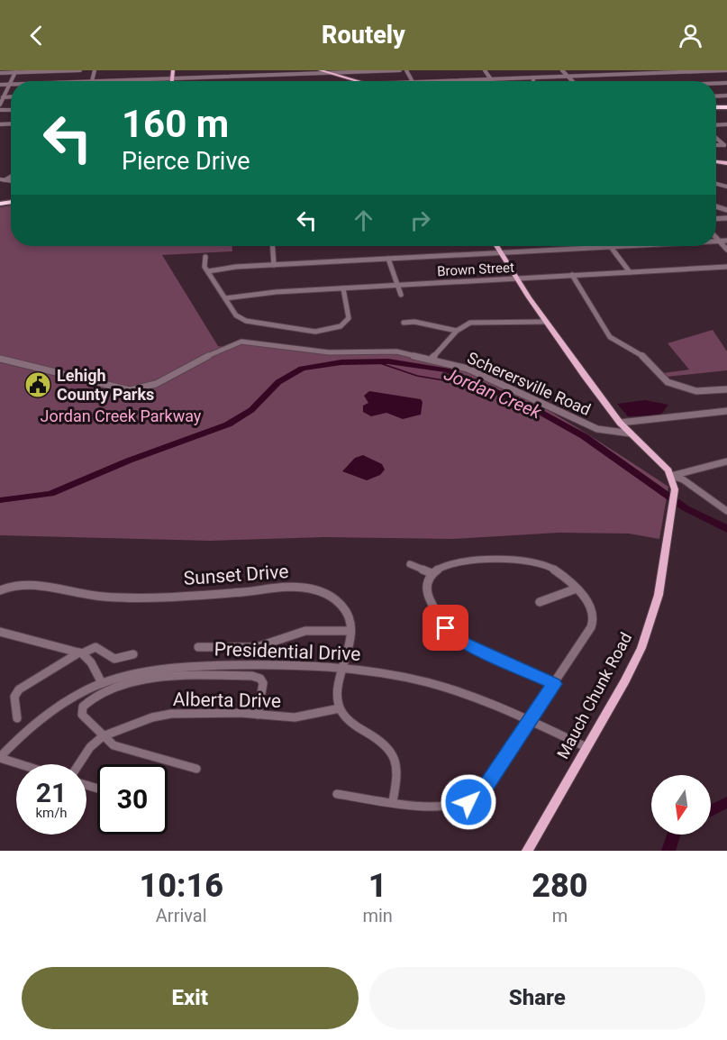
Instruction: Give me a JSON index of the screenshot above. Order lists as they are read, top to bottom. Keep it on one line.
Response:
{"streets":{"main road":["Mauch Chunk Road"],"street":["Brown Street","Scherersville Road","Sunset Drive","Presidential Drive","Alberta Drive"]},"crossings":[["Brown Street","Mauch Chunk Road"],["Scherersville Road","Mauch Chunk Road"],["Sunset Drive","Presidential Drive"],["Sunset Drive","Alberta Drive"],["Presidential Drive","Mauch Chunk Road"]],"water":["Jordan Creek"],"parks":["Jordan Creek Parkway"],"places":{"public building":["Lehigh County Parks"]},"north":"bottom","page":{"header":"Routely","turn":["160 m","Pierce Drive"],"speed":"21 km/h","limit":"30","eta":["10:16","Arrival","1","min","280","m"],"buttons":["Exit","Share"]}}
